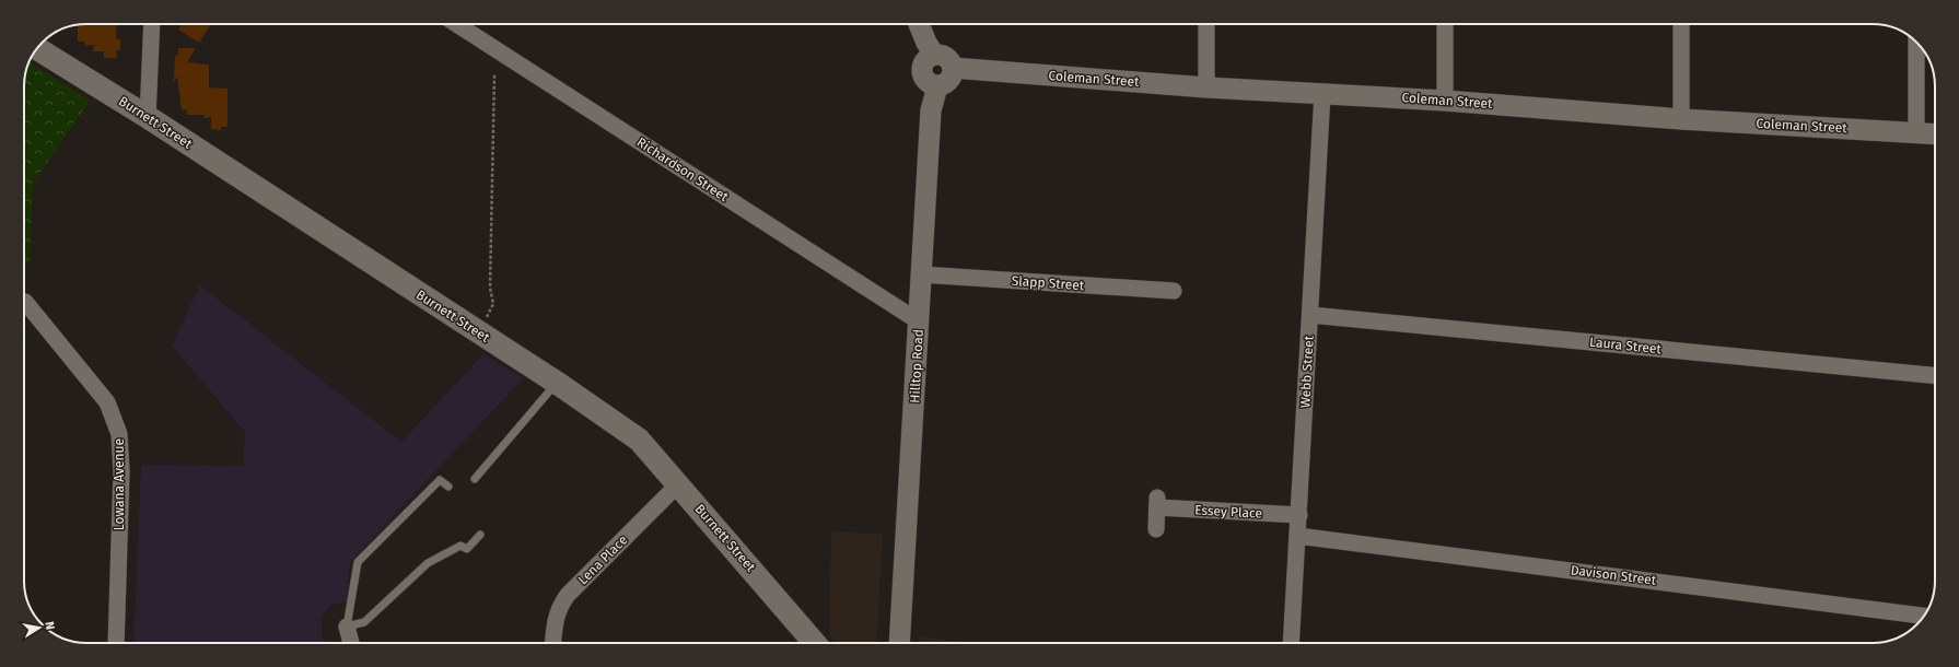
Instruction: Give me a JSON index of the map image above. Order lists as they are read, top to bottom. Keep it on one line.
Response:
{"streets":{"main road":["Burnett Street"],"street":["Coleman Street","Richardson Street","Slapp Street","Laura Street","Hilltop Road","Webb Street","Lowana Avenue","Essey Place","Lena Place","Davison Street"]},"crossings":[["Coleman Street","Hilltop Road"],["Coleman Street","Webb Street"],["Burnett Street","Lena Place"],["Richardson Street","Hilltop Road"],["Slapp Street","Hilltop Road"],["Laura Street","Webb Street"],["Webb Street","Essey Place"],["Webb Street","Davison Street"]],"north":"right"}
